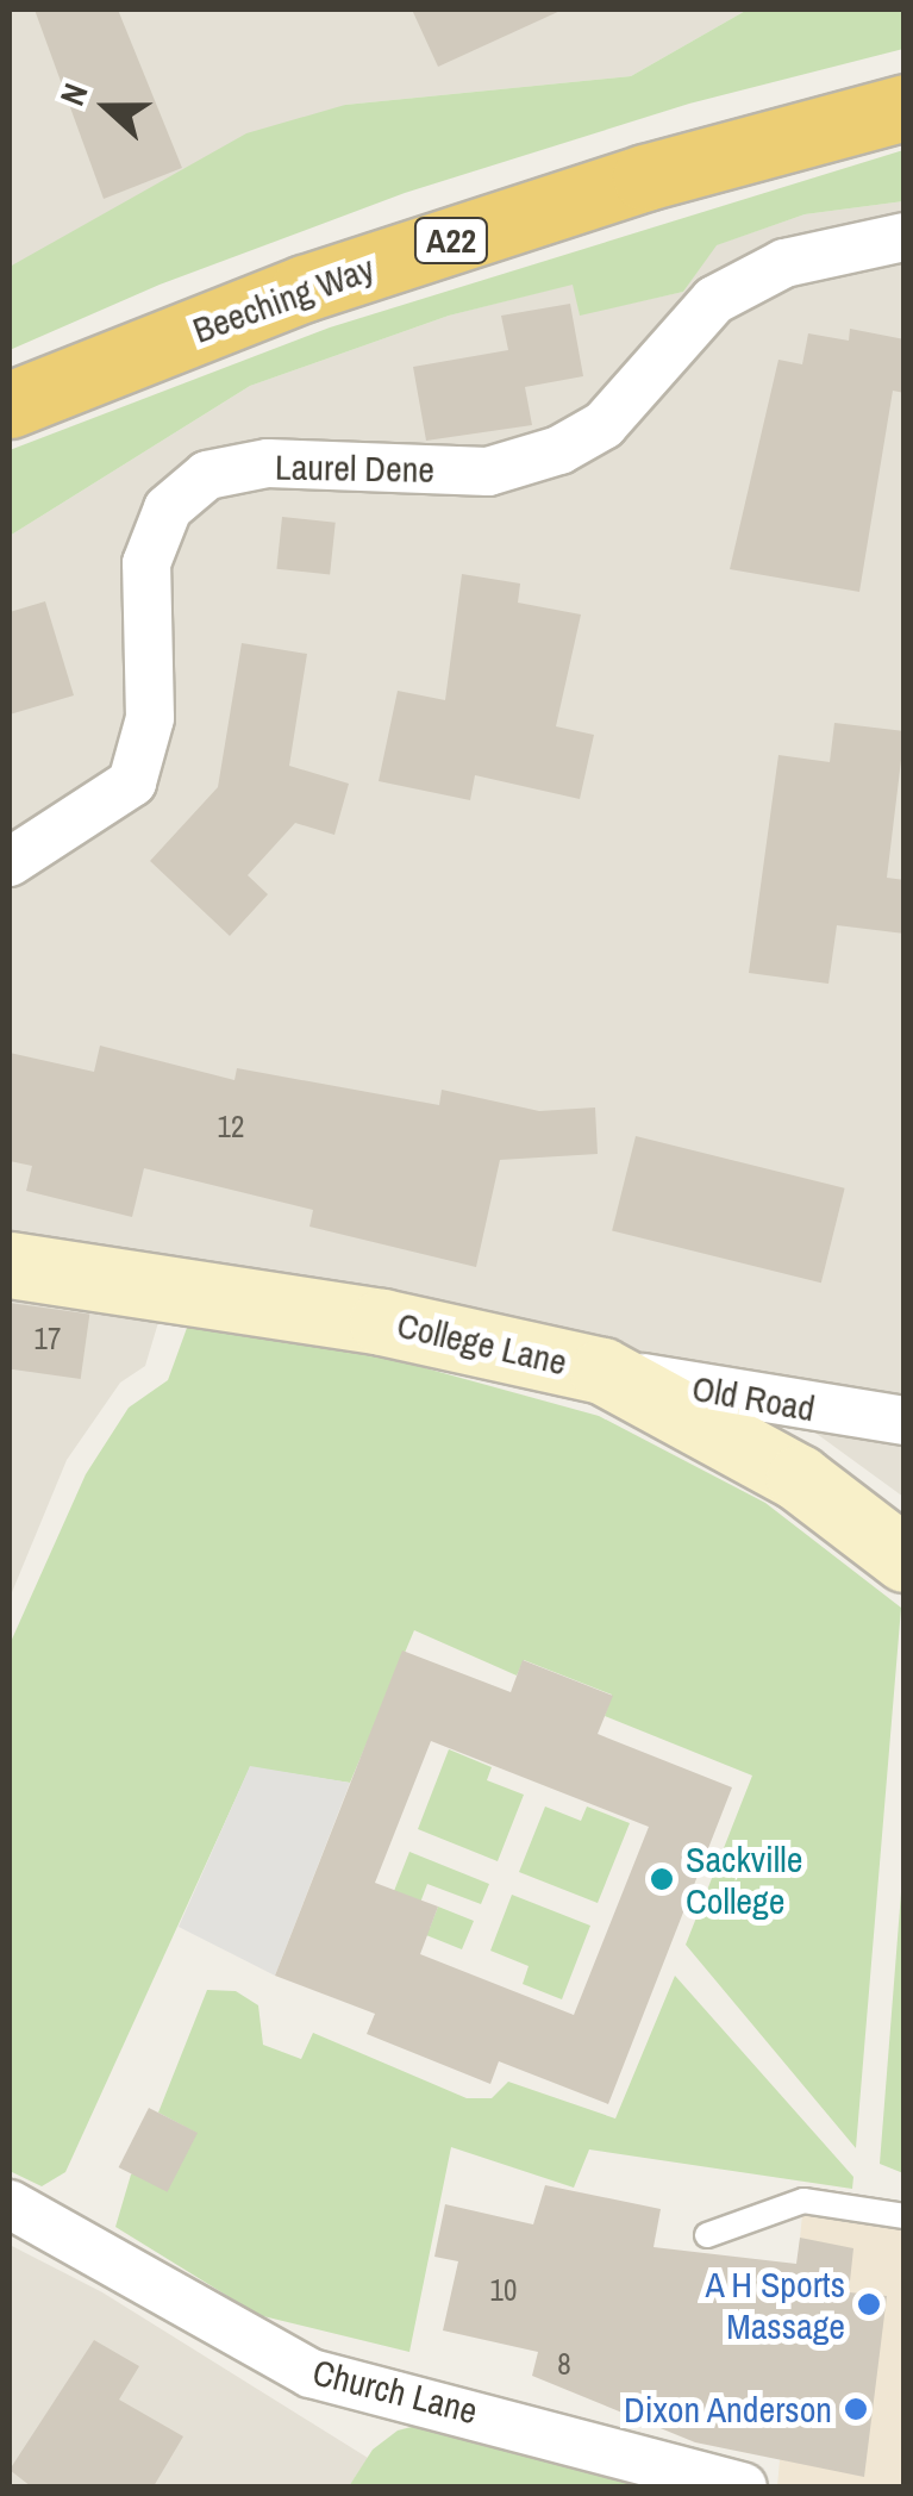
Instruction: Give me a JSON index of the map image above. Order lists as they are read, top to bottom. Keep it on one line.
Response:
{"streets":{"highway":["A22","Beeching Way"],"main road":["College Lane"],"street":["Laurel Dene","Old Road","Church Lane"]},"crossings":[["College Lane","Old Road"]],"places":["Sackville College","A H Sports Massage","Dixon Anderson"],"house_numbers":["12","17","10","8"],"north":"left"}
